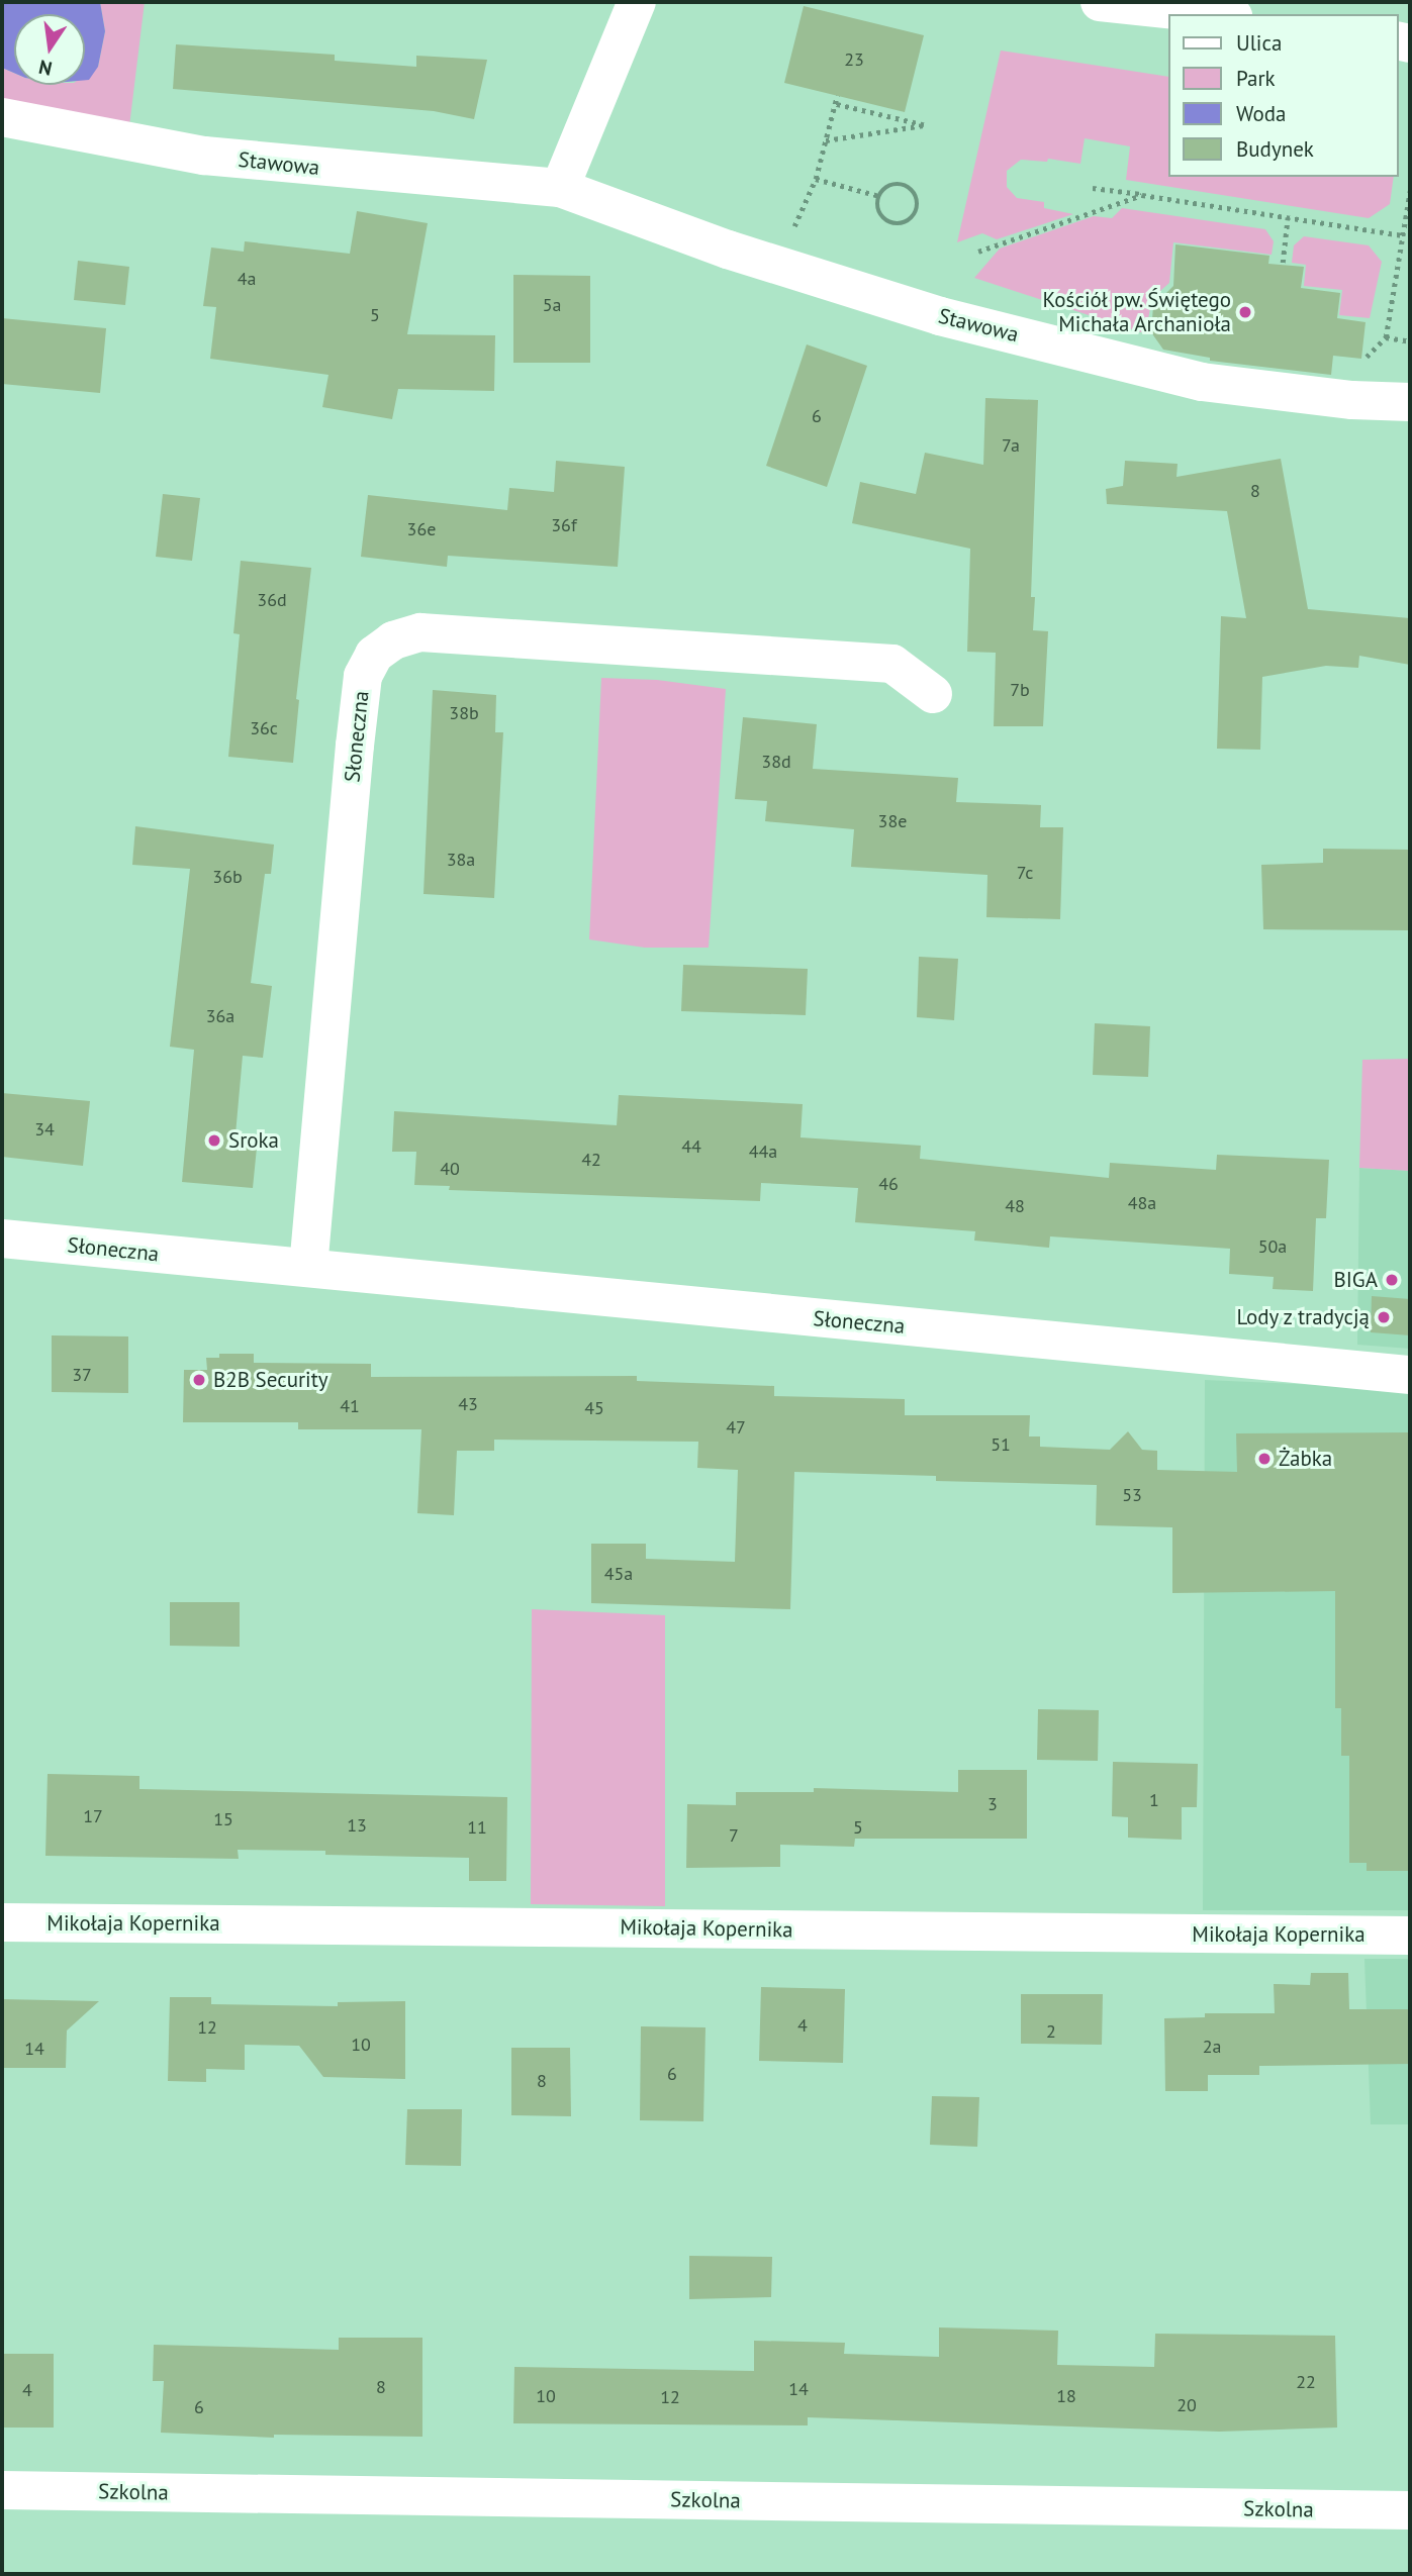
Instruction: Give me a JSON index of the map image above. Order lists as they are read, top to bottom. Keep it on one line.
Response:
{"streets":{"street":["Stawowa","Słoneczna","Mikołaja Kopernika","Szkolna"]},"places":["Kościół pw. Świętego Michała Archanioła","Sroka","BIGA","Lody z tradycją","B2B Security","Żabka"],"house_numbers":["23","4a","5a","5","6","7a","8","36f","36e","36d","7b","38b","36c","38d","38e","38a","7c","36b","36a","34","44","44a","42","40","46","48a","48","50a","37","43","41","45","47","51","53","45a","1","3","17","15","13","11","5","7","4","12","2","10","2a","14","6","8","22","8","14","4","10","18","12","20","6"],"legend":["Ulica","Park","Woda","Budynek"],"north":"bottom"}
